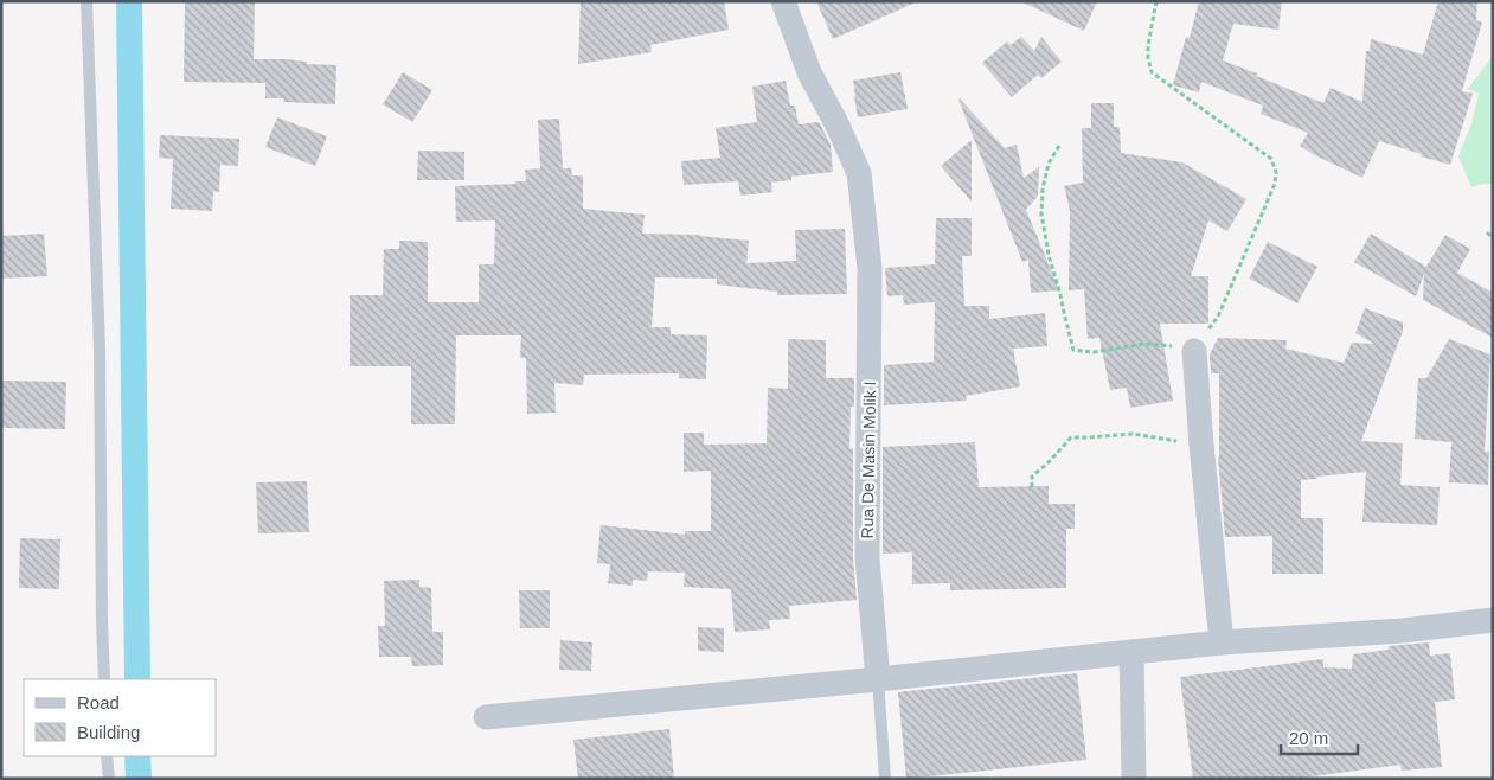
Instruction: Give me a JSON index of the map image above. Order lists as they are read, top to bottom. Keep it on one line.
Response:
{"streets":{"street":["Rua De Masin Molik I"]},"legend":["Road","Building"],"scale_bar":"20 m"}
